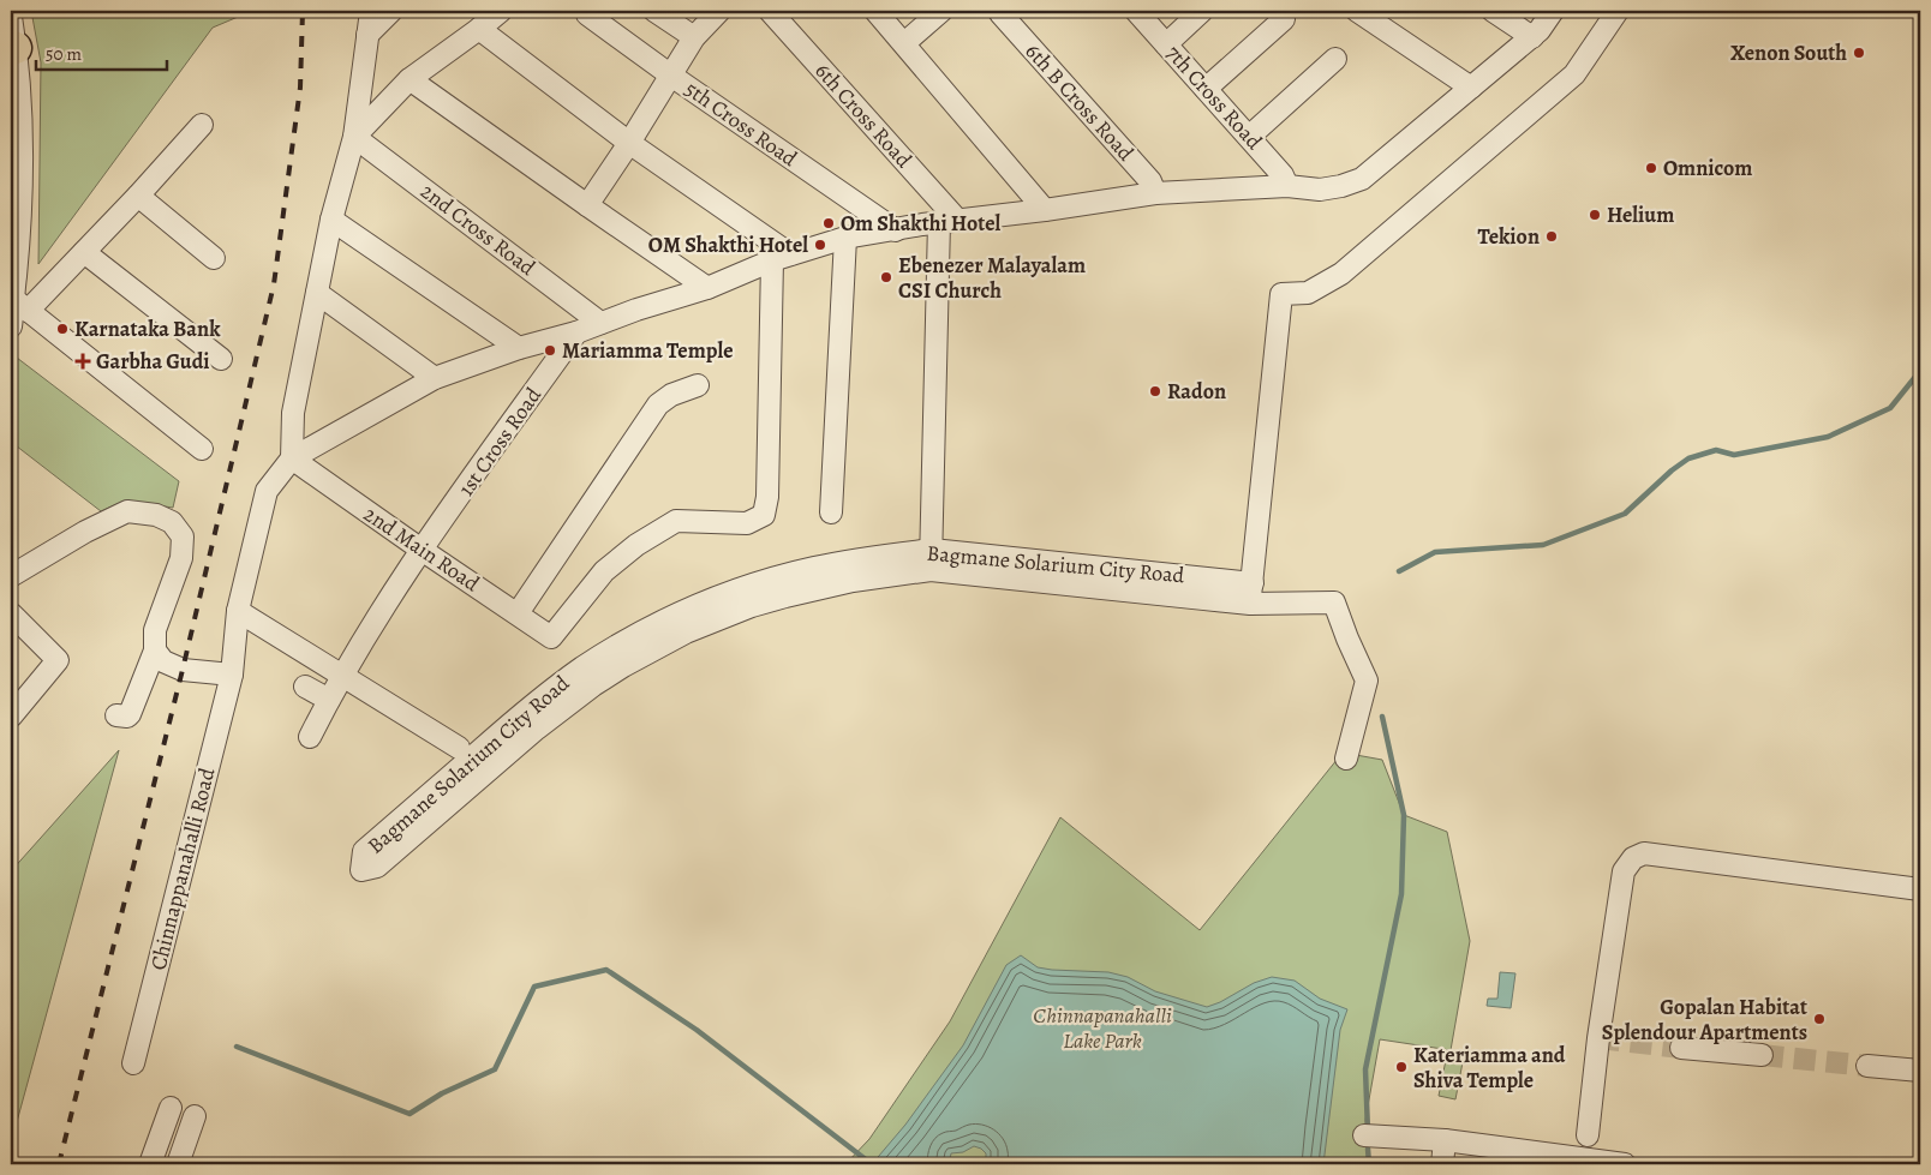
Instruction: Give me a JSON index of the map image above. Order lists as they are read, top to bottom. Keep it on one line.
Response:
{"streets":{"street":["7th Cross Road","6th B Cross Road","6th Cross Road","5th Cross Road","2nd Cross Road","1st Cross Road","2nd Main Road","Bagmane Solarium City Road","Chinnappanahalli Road"]},"crossings":[["1st Cross Road","2nd Main Road"],["2nd Main Road","Chinnappanahalli Road"]],"parks":["Chinnapanahalli Lake Park"],"places":{"other":["Xenon South","Omnicom","Helium","Om Shakthi Hotel","Tekion","OM Shakthi Hotel","Ebenezer Malayalam CSI Church","Karnataka Bank","Mariamma Temple","Radon","Gopalan Habitat Splendour Apartments","Kateriamma and Shiva Temple"],"health":["Garbha Gudi"]},"scale_bar":"50 m"}
